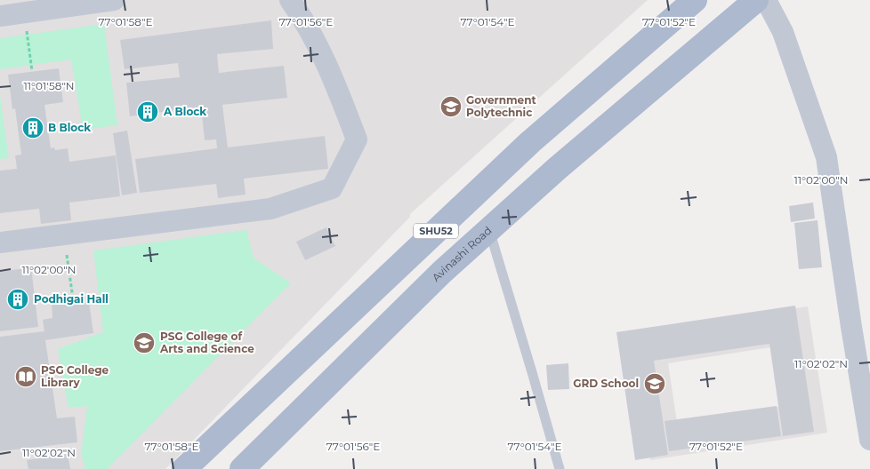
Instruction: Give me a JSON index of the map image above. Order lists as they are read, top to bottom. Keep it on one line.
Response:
{"streets":{"main road":["SHU52","Avinashi Road"]},"places":{"school or university":["Government Polytechnic","PSG College of Arts and Science","GRD School"],"building":["A Block","B Block","Podhigai Hall"],"library":["PSG College Library"]},"coordinates":["77°01'58\"E","77°01'56\"E","77°01'54\"E","77°01'52\"E","11°01'58\"N","11°02'00\"N","11°02'02\"N"]}
